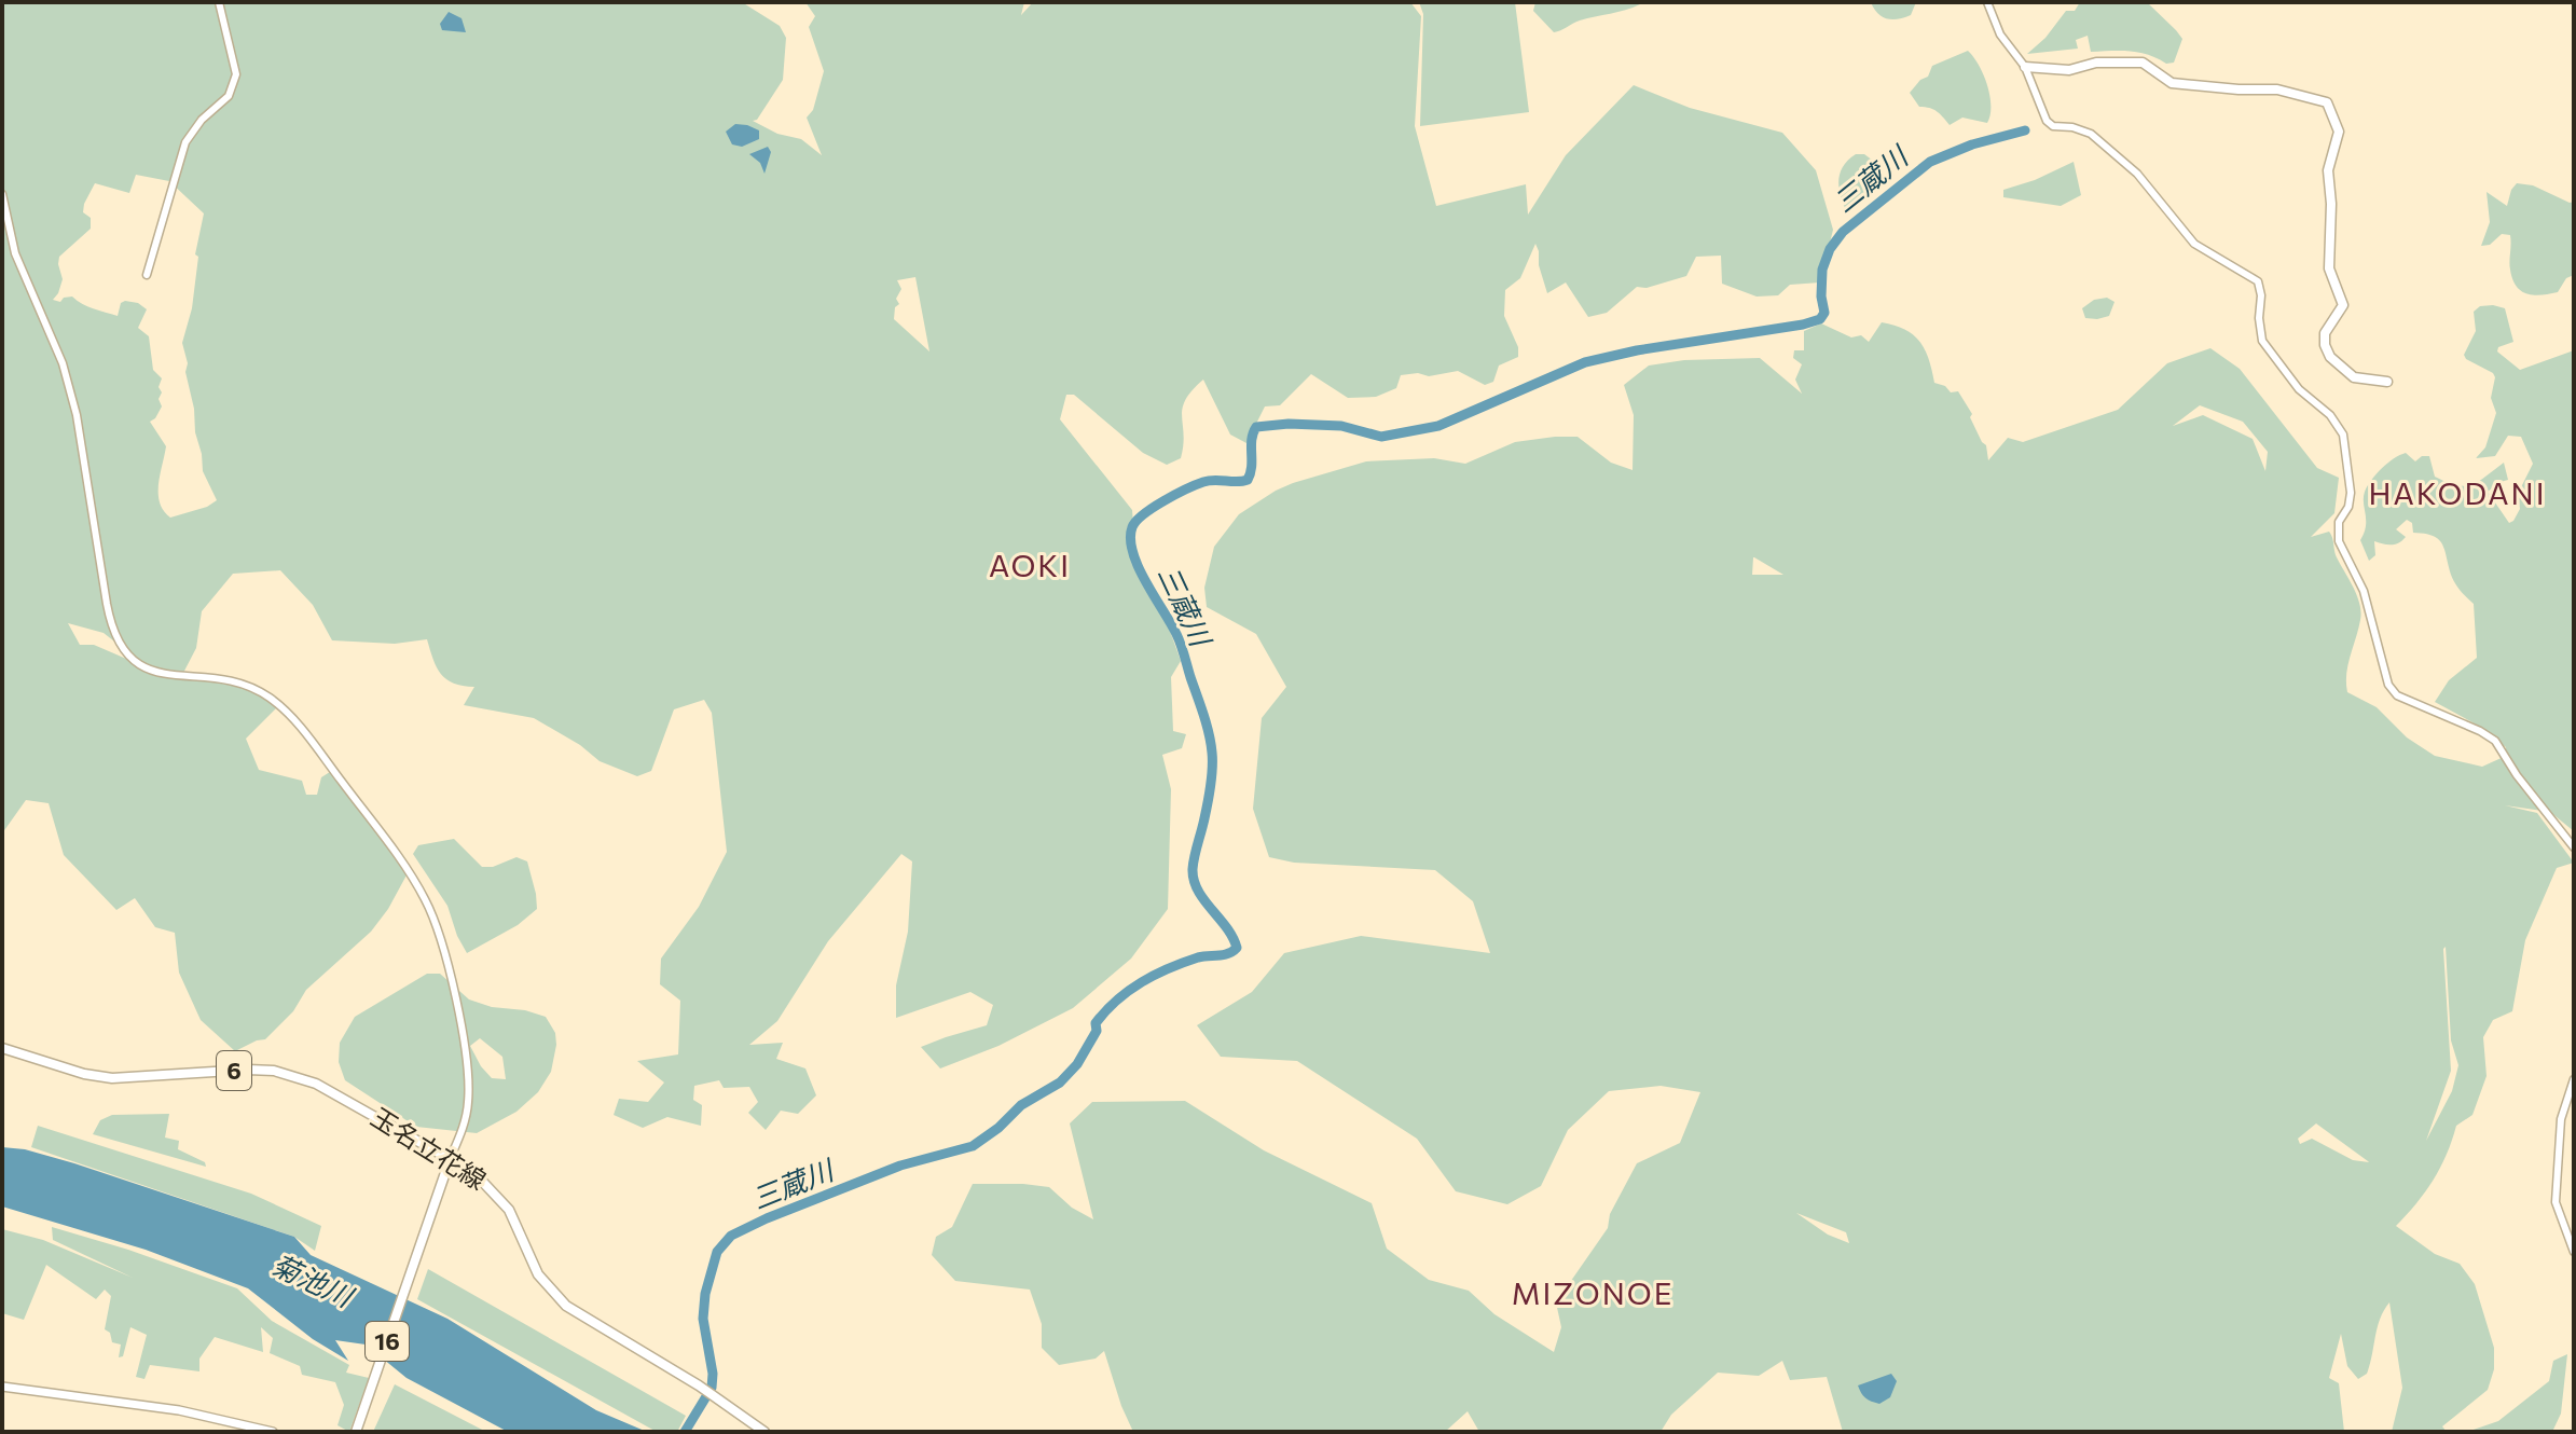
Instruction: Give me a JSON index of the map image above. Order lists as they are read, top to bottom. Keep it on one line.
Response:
{"streets":{"main road":["6","玉名立花線","16"]},"crossings":[["玉名立花線","16"]],"districts":["HAKODANI","AOKI","MIZONOE"],"water":["三蔵川","菊池川"]}
